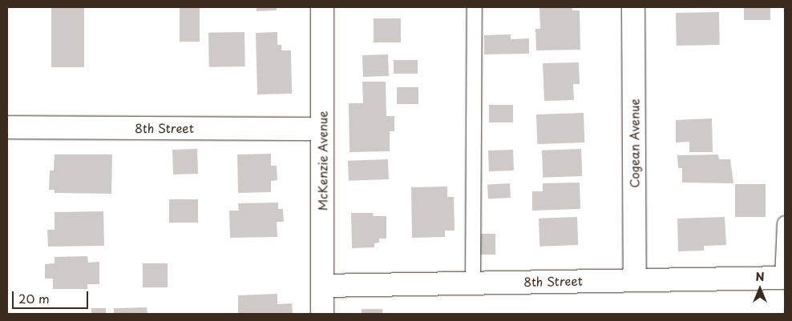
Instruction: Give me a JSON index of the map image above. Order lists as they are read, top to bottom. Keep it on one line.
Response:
{"streets":{"street":["8th Street","Cogean Avenue","McKenzie Avenue"]},"crossings":[["8th Street","Cogean Avenue"],["8th Street","McKenzie Avenue"]],"scale_bar":"20 m","north":"top"}
